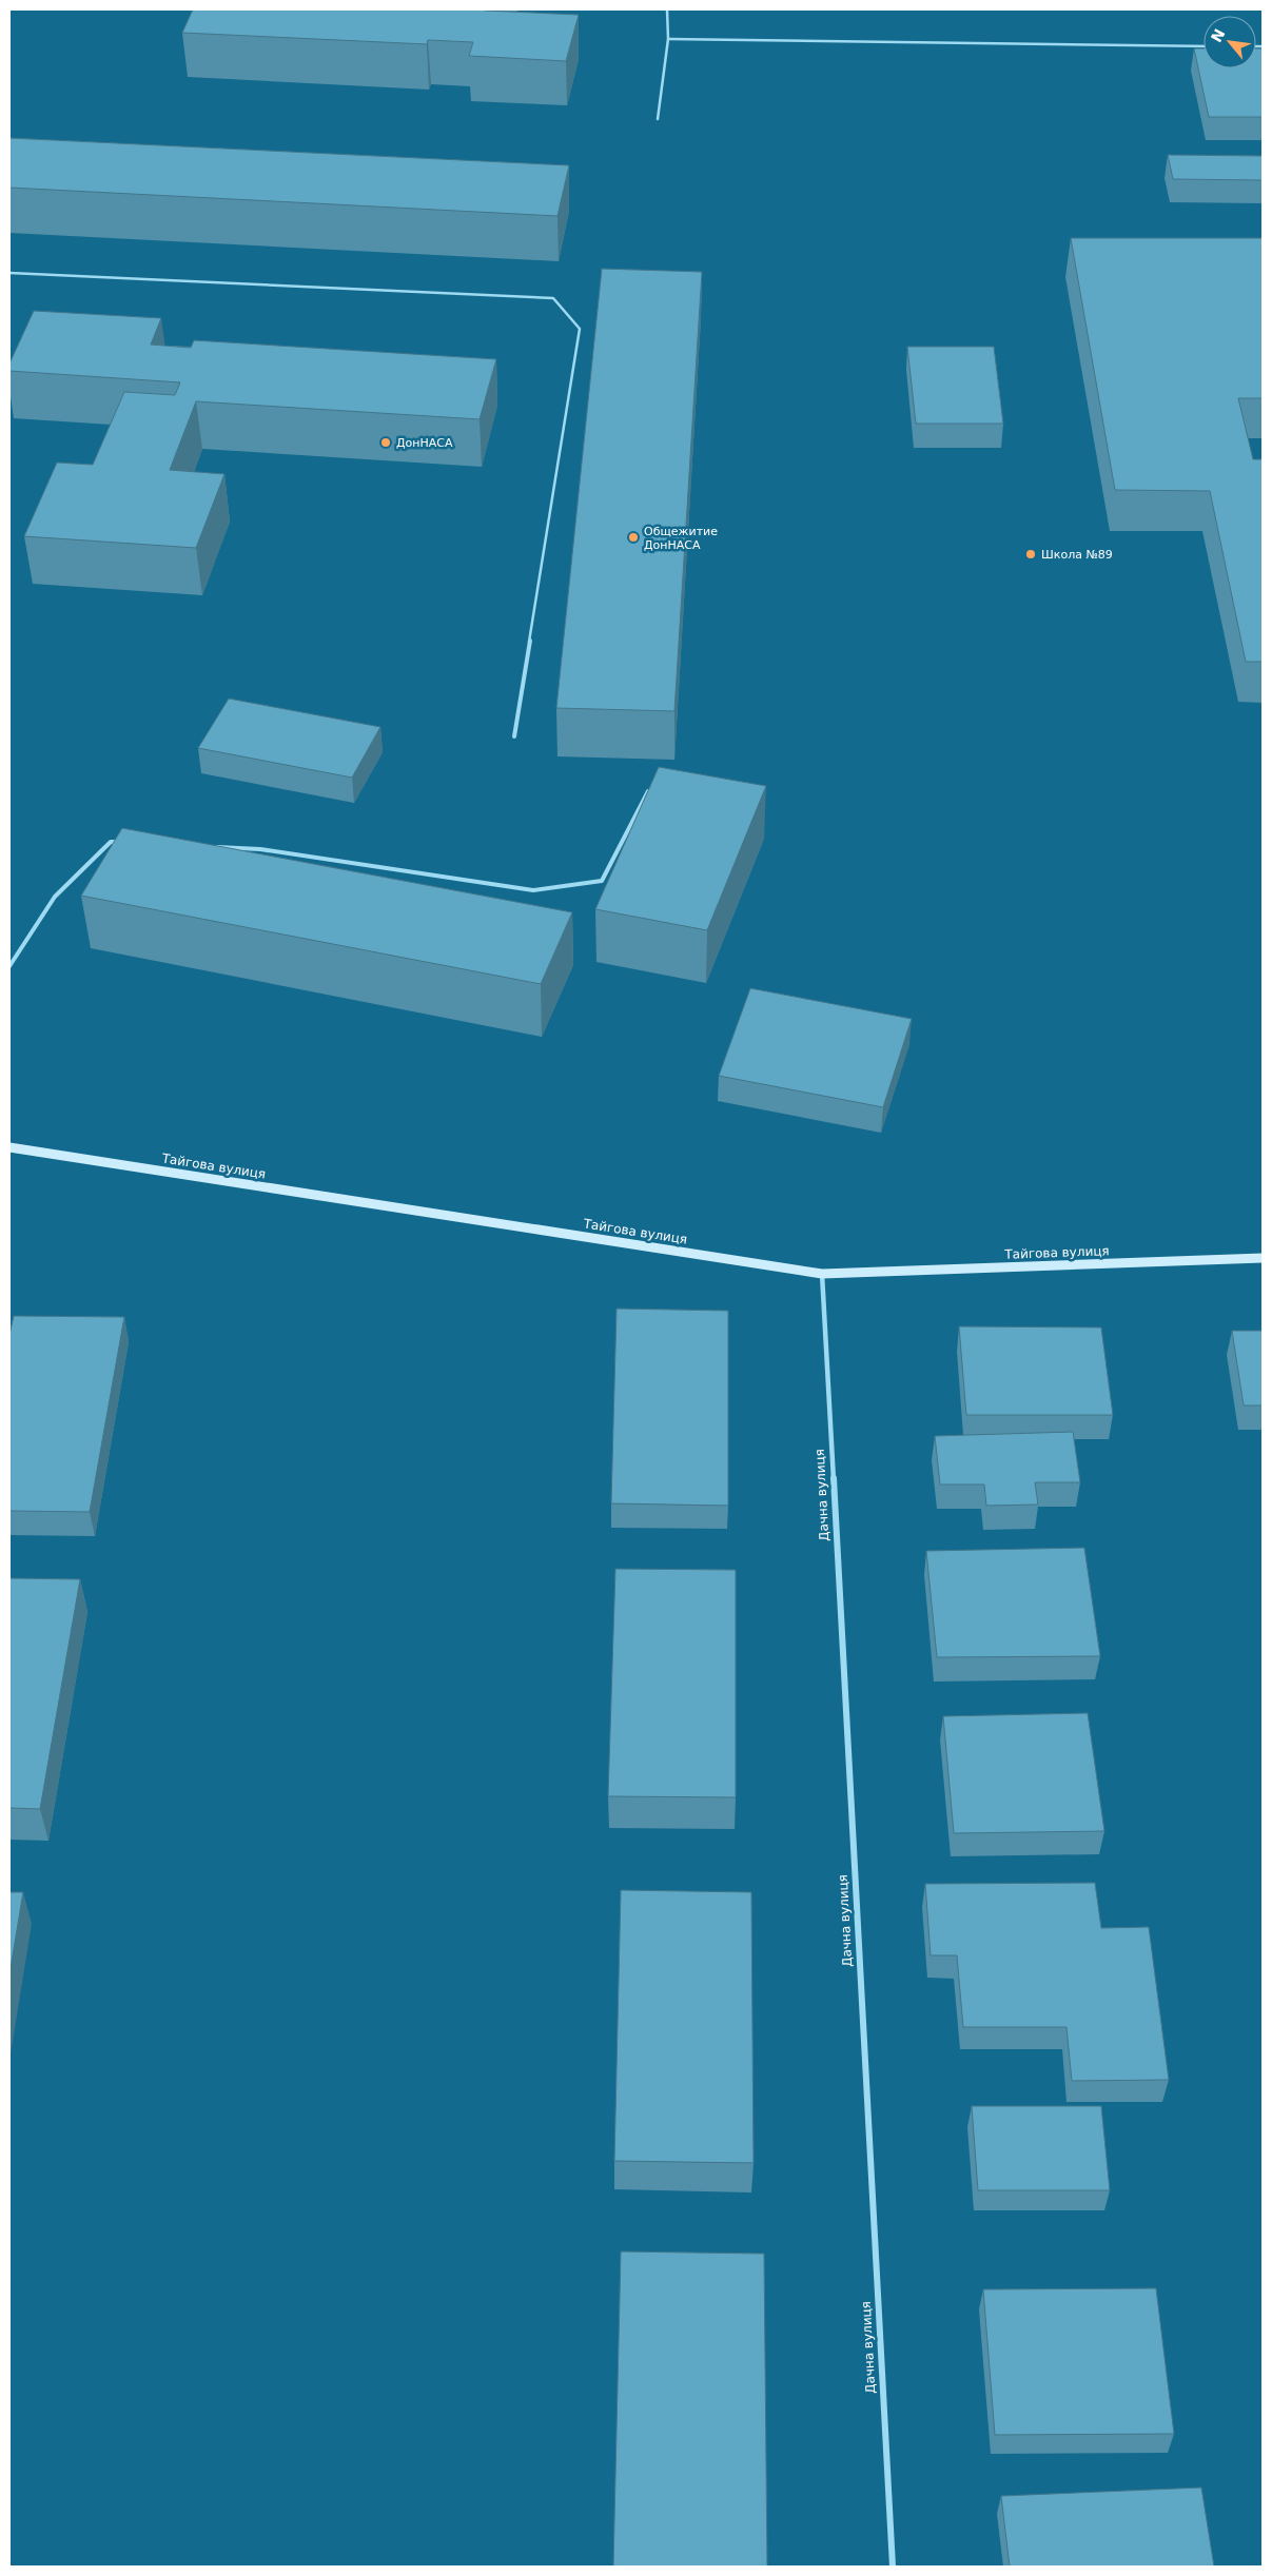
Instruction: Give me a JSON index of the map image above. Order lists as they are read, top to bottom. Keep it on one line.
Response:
{"streets":{"street":["Тайгова вулиця","Дачна вулиця"]},"crossings":[["Тайгова вулиця","Дачна вулиця"]],"places":["ДонНАСА","Общежитие ДонНАСА","Школа №89"],"north":"top left"}
